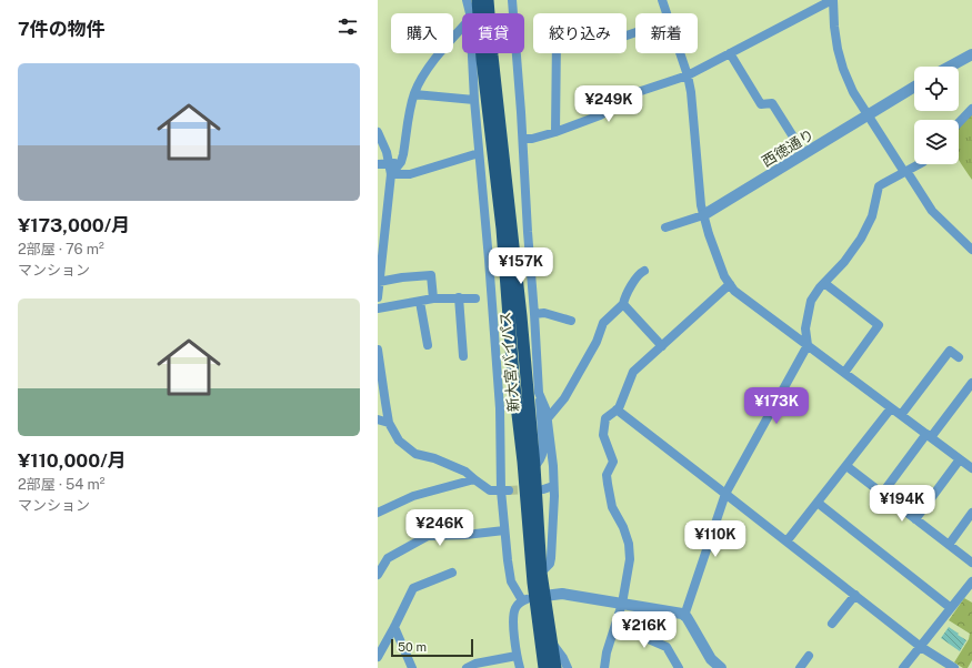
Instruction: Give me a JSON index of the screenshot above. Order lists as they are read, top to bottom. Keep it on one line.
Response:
{"streets":{"highway":["新大宮バイパス"],"street":["西徳通り"]},"scale_bar":"50 m","page":{"heading":"7件の物件","chip":["購入","賃貸","絞り込み","新着"],"list":[{"name":"¥173,000/月","note":"2部屋 · 76 m² · マンション"},{"name":"¥110,000/月","note":"2部屋 · 54 m² · マンション"}],"price":["¥249K","¥157K","¥173K","¥194K","¥246K","¥110K","¥216K"],"scale":"50 m"}}
